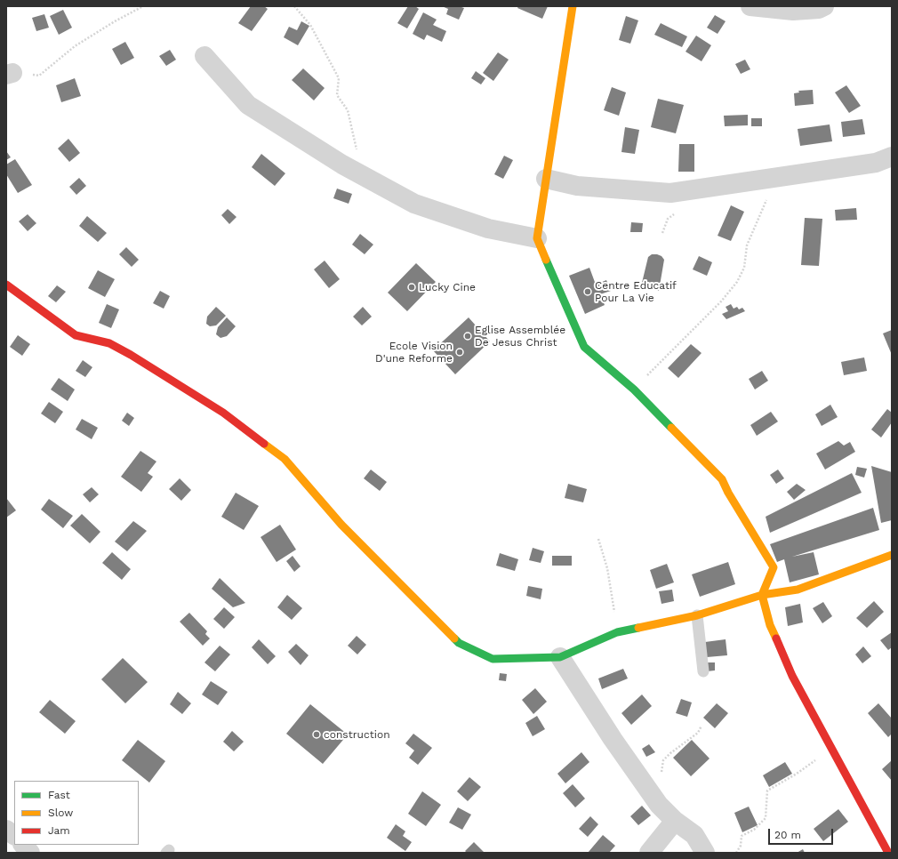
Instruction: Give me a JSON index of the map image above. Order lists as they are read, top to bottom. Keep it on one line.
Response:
{"places":["Lucky Cine","Centre Educatif Pour La Vie","Eglise Assemblée De Jesus Christ","Ecole Vision D'une Reforme","construction"],"legend":["Fast","Slow","Jam"],"scale_bar":"20 m"}
